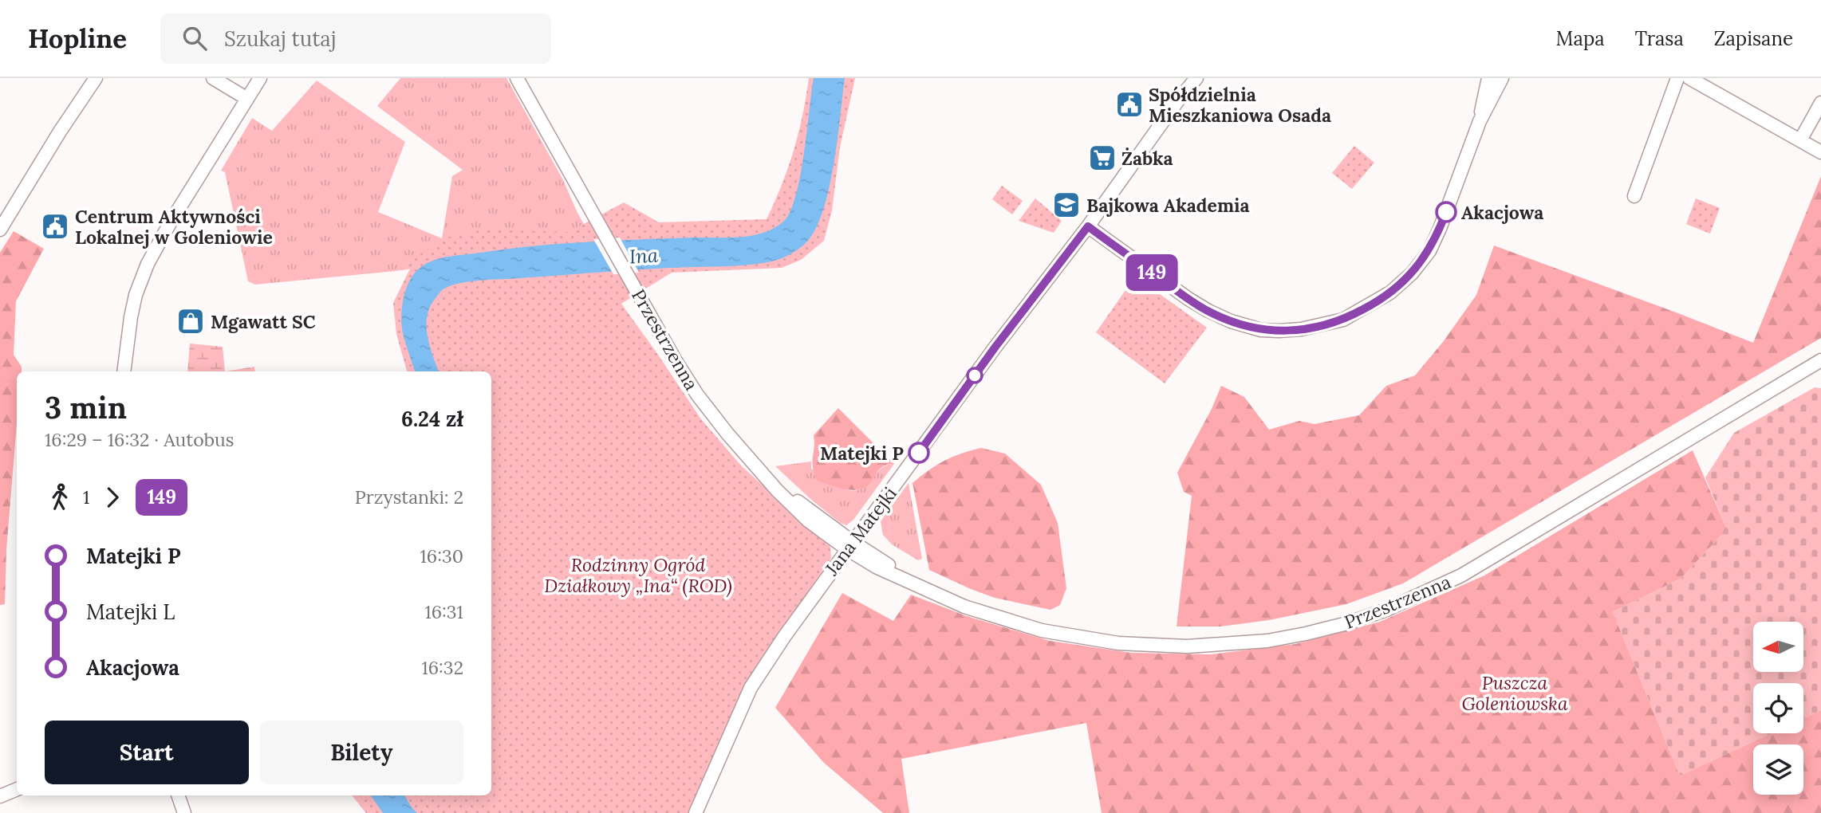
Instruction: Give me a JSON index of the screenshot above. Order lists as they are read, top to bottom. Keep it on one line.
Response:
{"streets":{"street":["Przestrzenna","Jana Matejki"]},"crossings":[["Przestrzenna","Jana Matejki"]],"water":["Ina"],"parks":["Rodzinny Ogród Działkowy „Ina“ (ROD)","Puszcza Goleniowska"],"places":{"public building":["Spółdzielnia Mieszkaniowa Osada","Centrum Aktywności Lokalnej w Goleniowie"],"supermarket":["Żabka"],"school or university":["Bajkowa Akademia"],"other":["Akacjowa","Matejki P"],"shop":["Mgawatt SC"]},"lines":["bus line 149"],"north":"left","page":{"header":"Hopline","search":"Szukaj tutaj","nav":["Mapa","Trasa","Zapisane"],"on_map":"149","heading":["3 min","16:29 – 16:32 · Autobus","6.24 zł"],"legs":["1","149","Przystanki: 2"],"list":[{"name":"Matejki P","value":"16:30"},{"name":"Matejki L","value":"16:31"},{"name":"Akacjowa","value":"16:32"}],"buttons":["Start","Bilety"]}}
